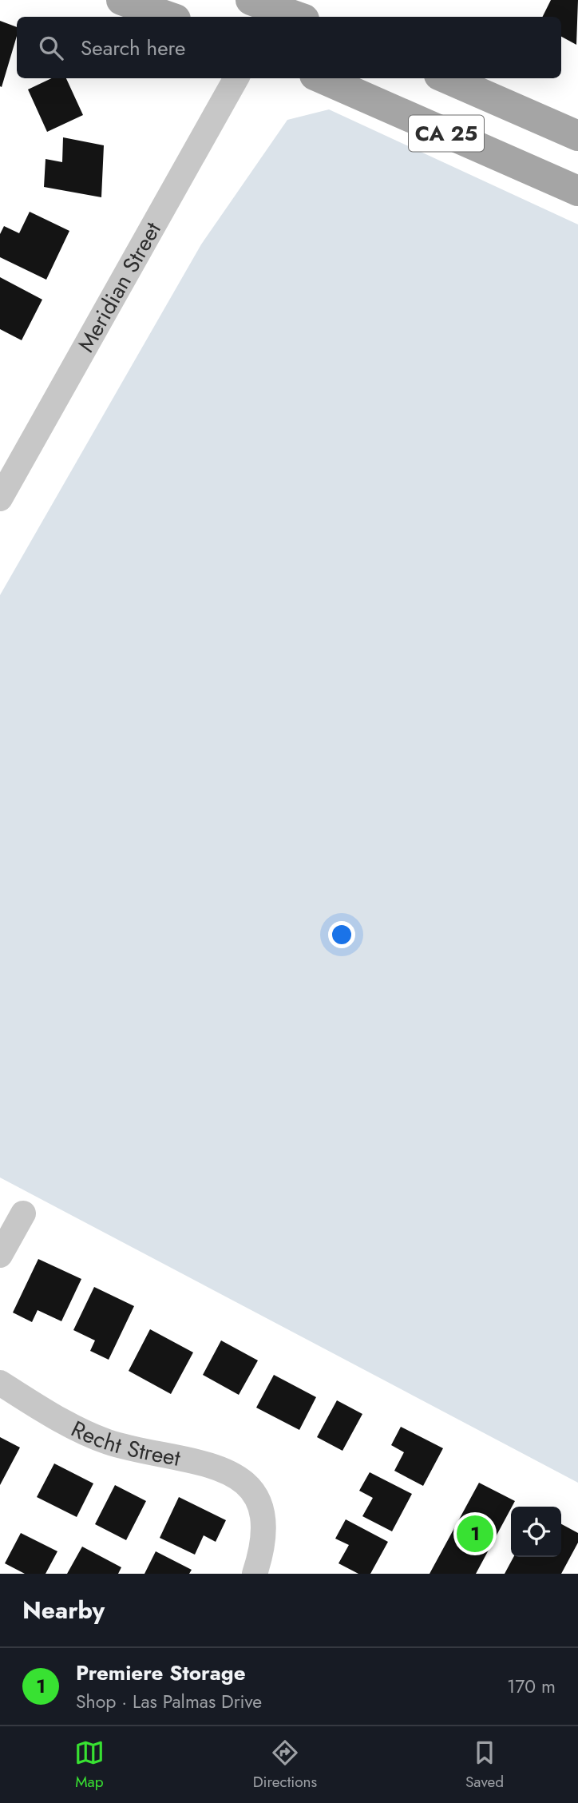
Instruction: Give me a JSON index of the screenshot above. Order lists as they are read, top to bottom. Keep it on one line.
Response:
{"streets":{"main road":["CA 25"],"street":["Meridian Street","Recht Street"]},"page":{"search":"Search here","pins":"1","heading":"Nearby","list":[{"mark":"1","name":"Premiere Storage","note":"Shop · Las Palmas Drive","value":"170 m"}],"nav":["Map","Directions","Saved"]}}
